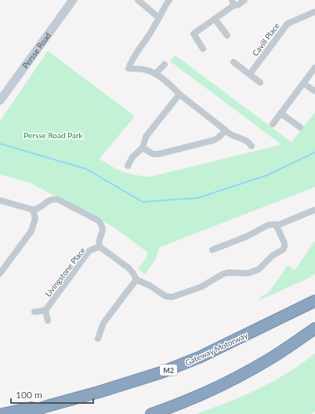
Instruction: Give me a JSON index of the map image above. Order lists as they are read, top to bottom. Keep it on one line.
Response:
{"streets":{"highway":["Gateway Motorway","M2"],"street":["Cavill Place","Persse Road","Livingstone Place"]},"parks":["Persse Road Park"],"scale_bar":"100 m"}
